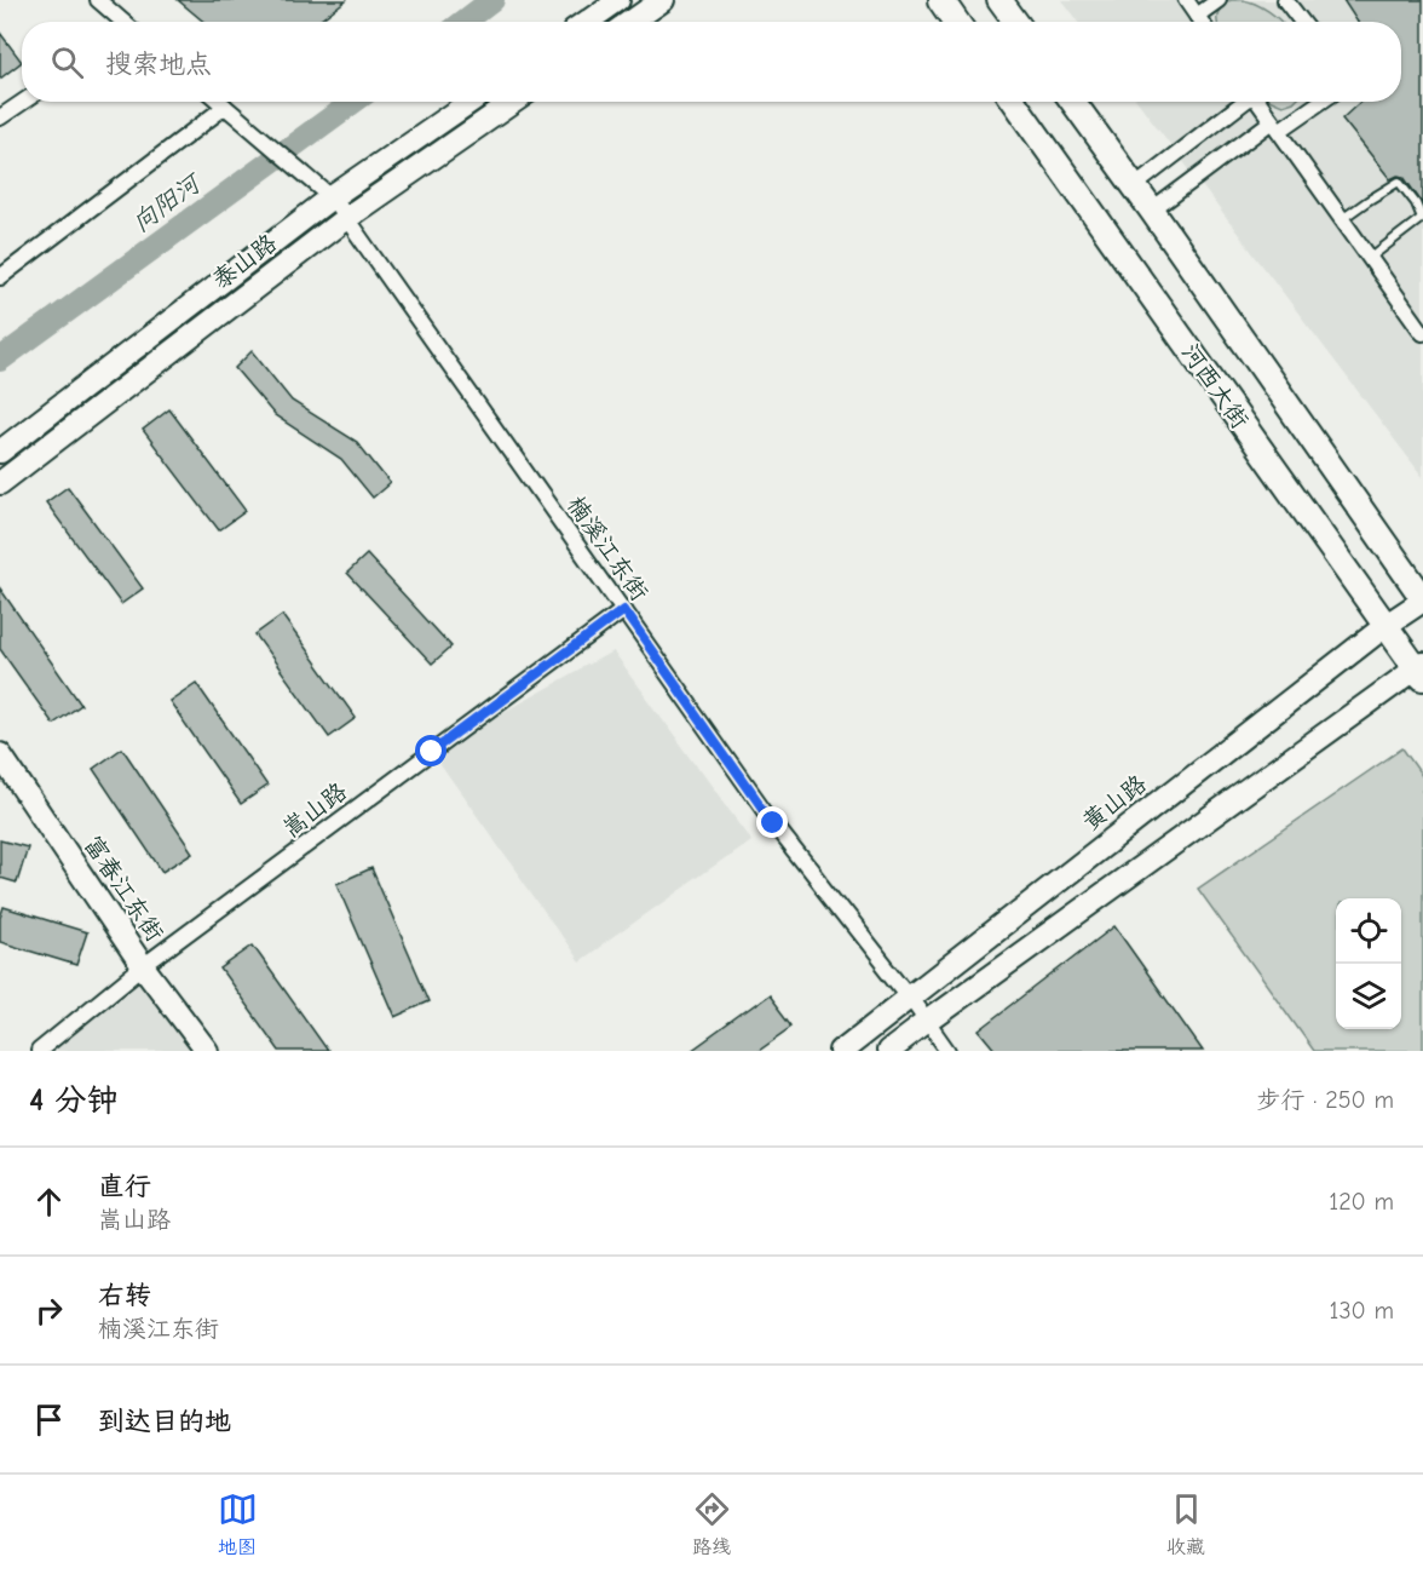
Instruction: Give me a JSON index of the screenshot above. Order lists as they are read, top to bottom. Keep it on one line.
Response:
{"streets":{"main road":["河西大街"],"street":["泰山路","楠溪江东街","黄山路","嵩山路","富春江东街"]},"crossings":[["泰山路","楠溪江东街"],["河西大街","黄山路"],["楠溪江东街","黄山路"],["楠溪江东街","嵩山路"],["嵩山路","富春江东街"]],"water":["向阳河"],"page":{"search":"搜索地点","heading":["4 分钟","步行 · 250 m"],"list":[["直行","嵩山路","120 m"],["右转","楠溪江东街","130 m"],"到达目的地"],"nav":["地图","路线","收藏"]}}
